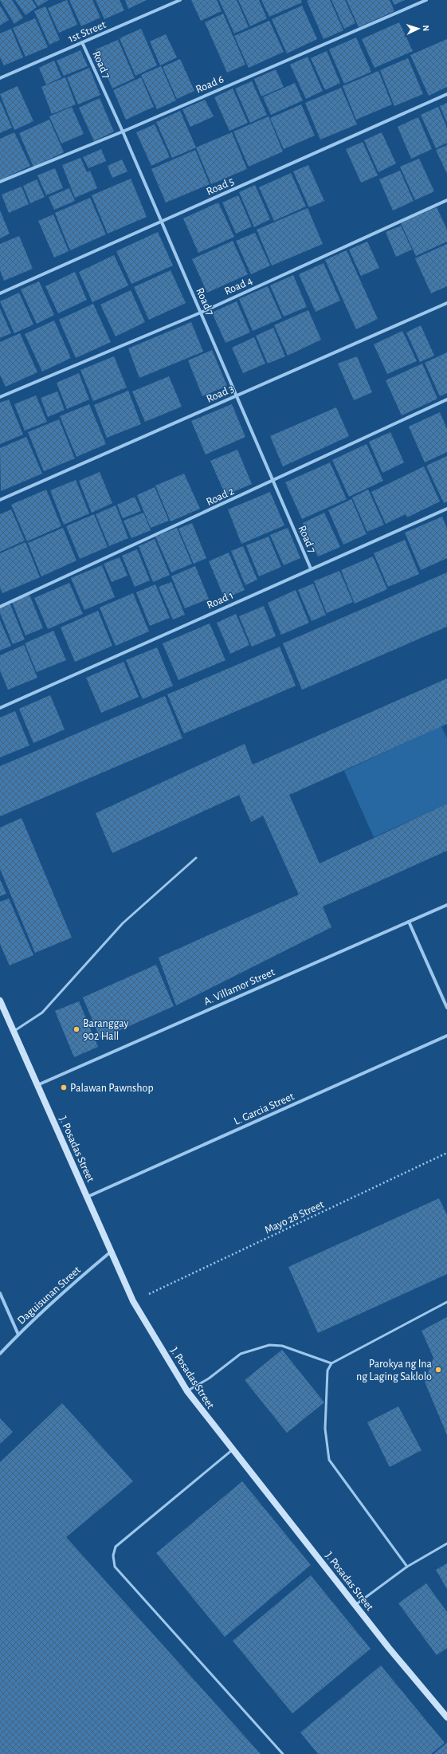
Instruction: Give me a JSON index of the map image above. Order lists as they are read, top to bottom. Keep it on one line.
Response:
{"streets":{"street":["1st Street","Road 7","Road 6","Road 5","Road 4","Road 3","Road 2","Road 1","A. Villamor Street","L. Garcia Street","J. Posadas Street","Daguisunan Street"],"path":["Mayo 28 Street"]},"crossings":[["1st Street","Road 7"],["Road 7","Road 6"],["Road 7","Road 5"],["Road 7","Road 4"],["Road 7","Road 3"],["Road 7","Road 2"],["Road 7","Road 1"],["A. Villamor Street","J. Posadas Street"],["L. Garcia Street","J. Posadas Street"],["J. Posadas Street","Daguisunan Street"]],"places":["Baranggay 902 Hall","Palawan Pawnshop","Parokya ng Ina ng Laging Saklolo"],"north":"right"}
